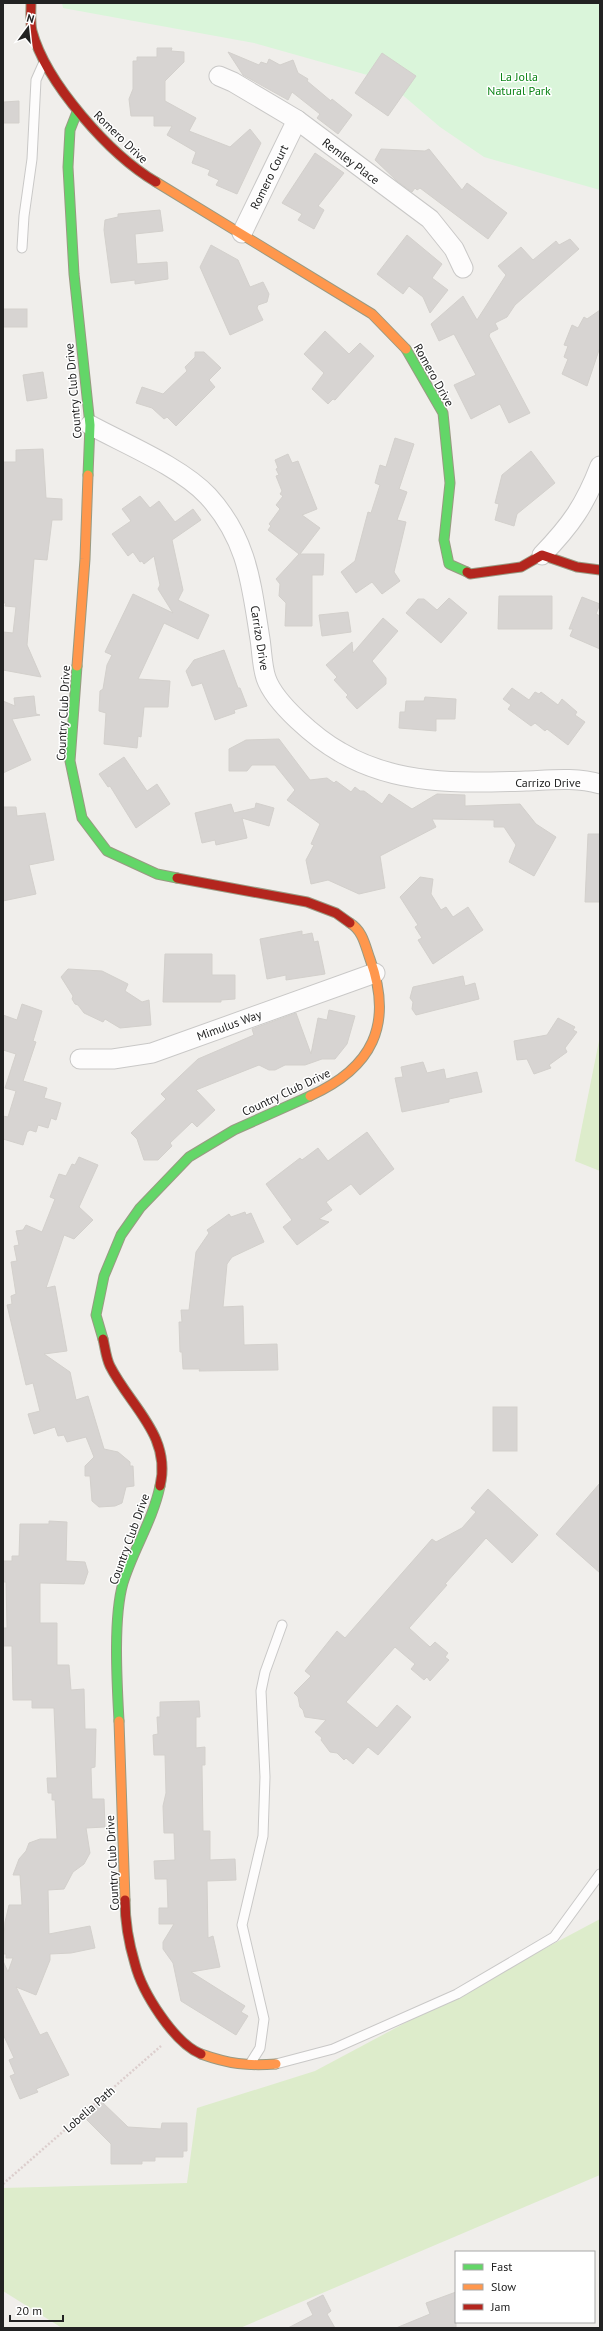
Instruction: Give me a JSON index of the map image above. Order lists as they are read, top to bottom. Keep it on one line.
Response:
{"streets":{"street":["Romero Drive","Remley Place","Romero Court","Country Club Drive","Carrizo Drive","Mimulus Way"],"path":["Lobelia Path"]},"crossings":[["Romero Drive","Romero Court"],["Romero Drive","Country Club Drive"],["Remley Place","Romero Court"],["Country Club Drive","Carrizo Drive"],["Country Club Drive","Mimulus Way"],["Country Club Drive","Lobelia Path"]],"parks":["La Jolla Natural Park"],"legend":["Fast","Slow","Jam"],"scale_bar":"20 m","north":"top"}
